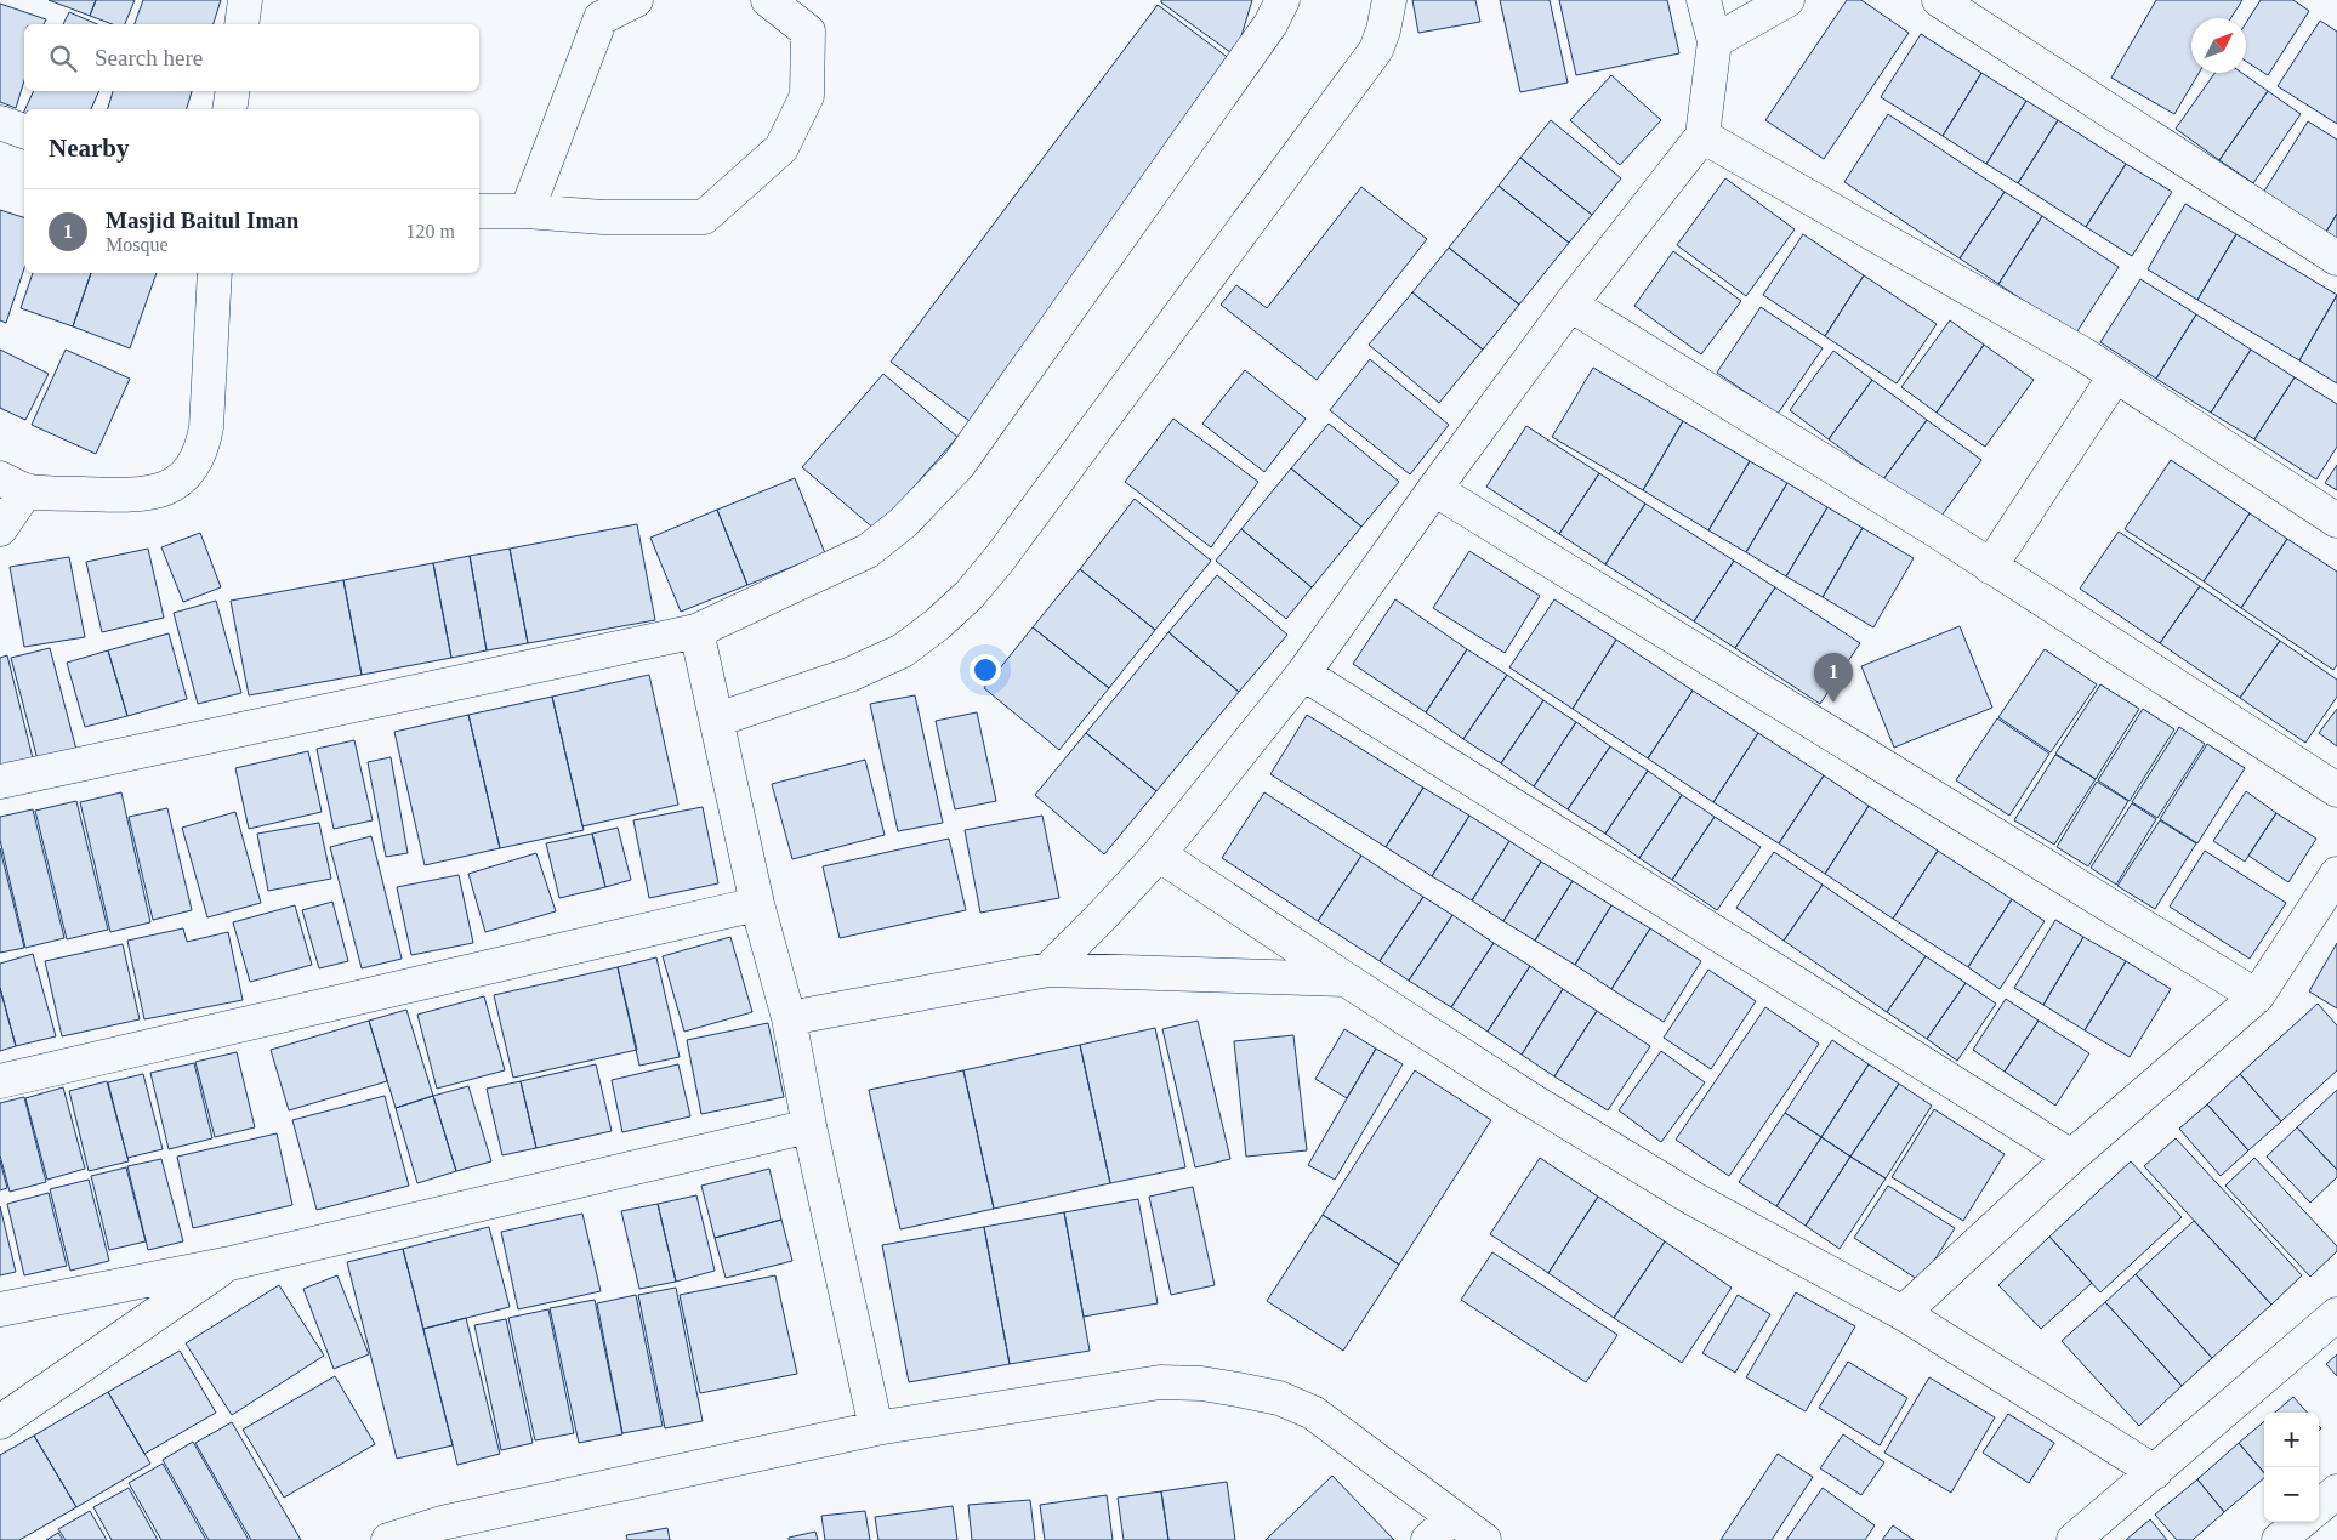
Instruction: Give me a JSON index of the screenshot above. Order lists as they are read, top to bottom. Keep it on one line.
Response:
{"north":"top right","page":{"search":"Search here","heading":"Nearby","list":[{"mark":"1","name":"Masjid Baitul Iman","note":"Mosque","value":"120 m"}],"pins":"1","map_buttons":["+","−"]}}
